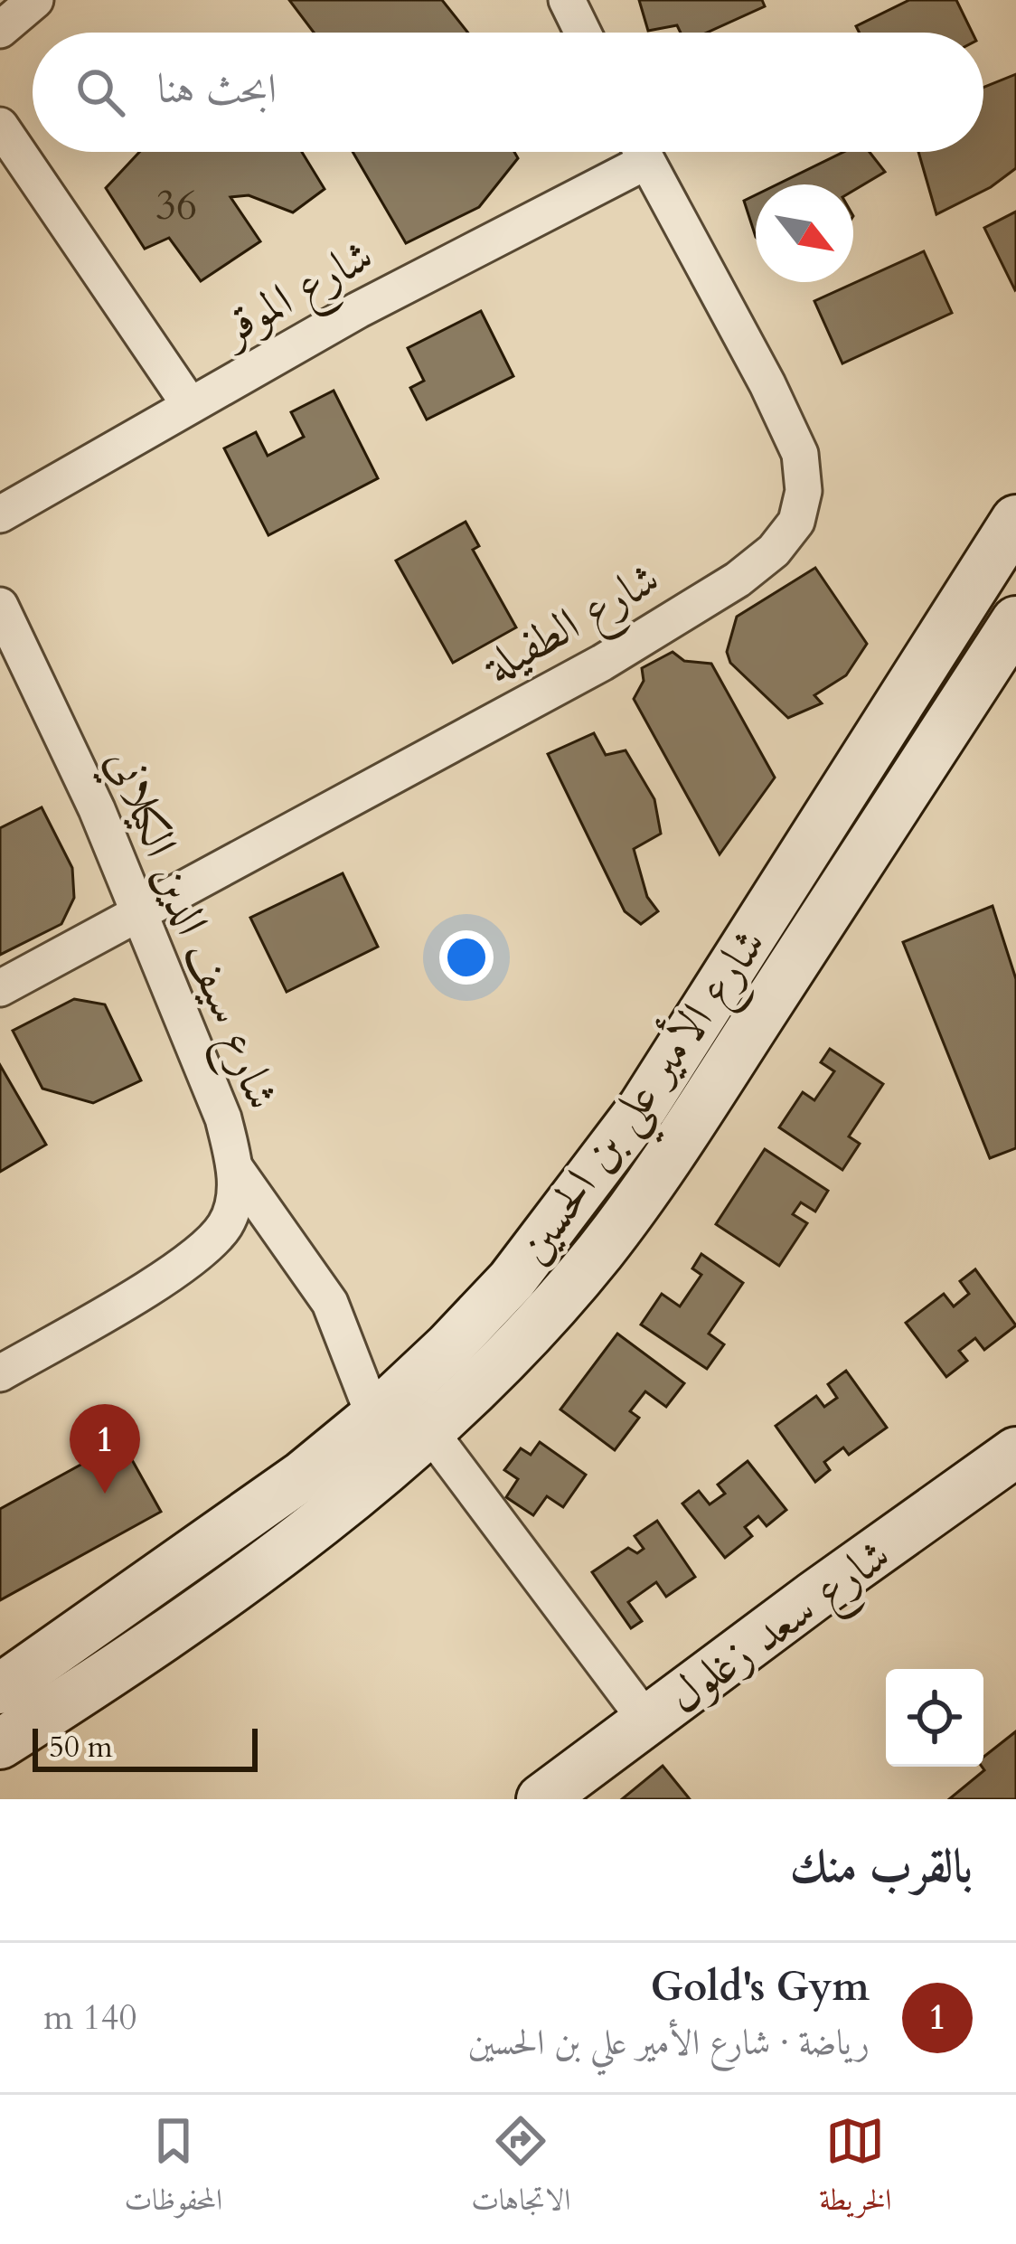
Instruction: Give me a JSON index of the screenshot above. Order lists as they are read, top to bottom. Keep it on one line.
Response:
{"streets":{"main road":["شارع الأمير علي بن الحسين","شارع سعد زغلول"],"street":["شارع الموقر","شارع الطفيلة","شارع سيف الدين الكيلاني"]},"crossings":[["شارع الطفيلة","شارع سيف الدين الكيلاني"]],"house_numbers":["36"],"scale_bar":"50 m","north":"bottom right","page":{"search":"ابحث هنا","pins":"1","scale":"50 m","heading":"بالقرب منك","list":[{"mark":"1","name":"Gold's Gym","note":"رياضة · شارع الأمير علي بن الحسين","value":"140 m"}],"nav":["الخريطة","الاتجاهات","المحفوظات"]}}
